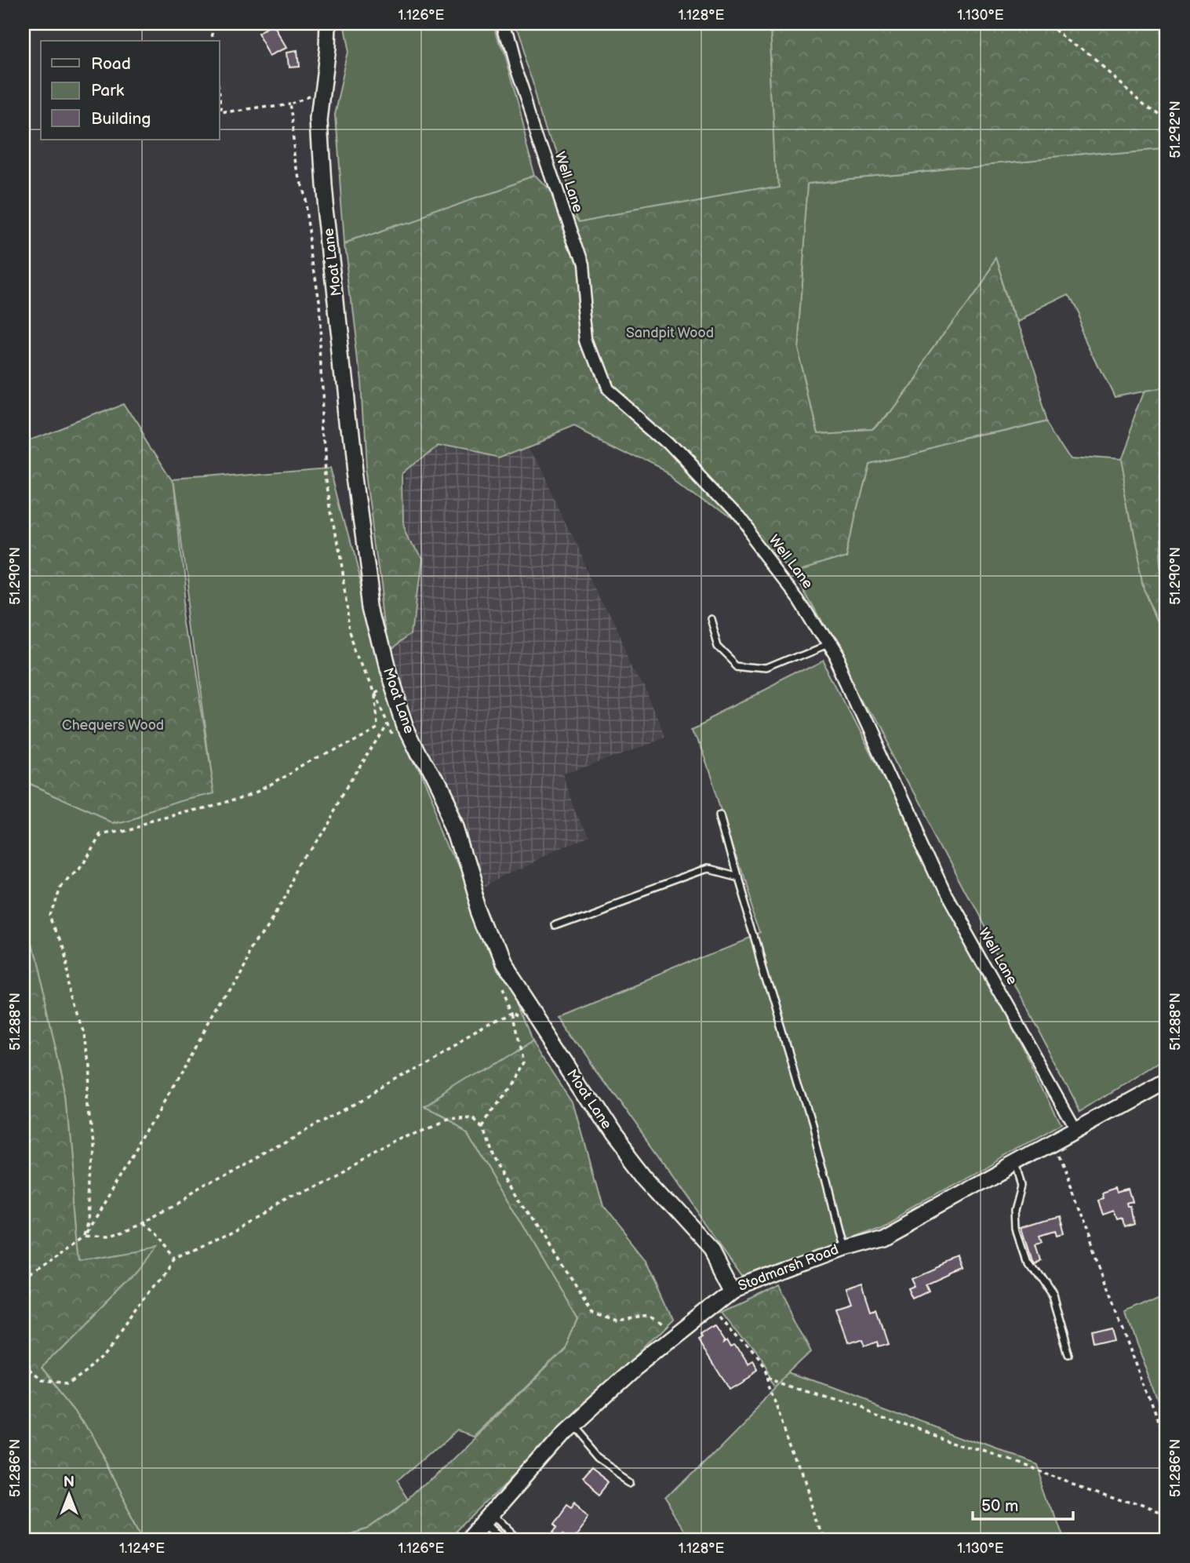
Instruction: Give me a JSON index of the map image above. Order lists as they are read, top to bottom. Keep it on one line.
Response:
{"streets":{"street":["Well Lane","Moat Lane","Stodmarsh Road"]},"crossings":[["Well Lane","Stodmarsh Road"],["Moat Lane","Stodmarsh Road"]],"parks":["Sandpit Wood","Chequers Wood"],"legend":["Road","Park","Building"],"scale_bar":"50 m","north":"top","coordinates":["1.126°E","1.128°E","1.130°E","51.292°N","51.290°N","51.288°N","51.286°N","1.124°E"]}
